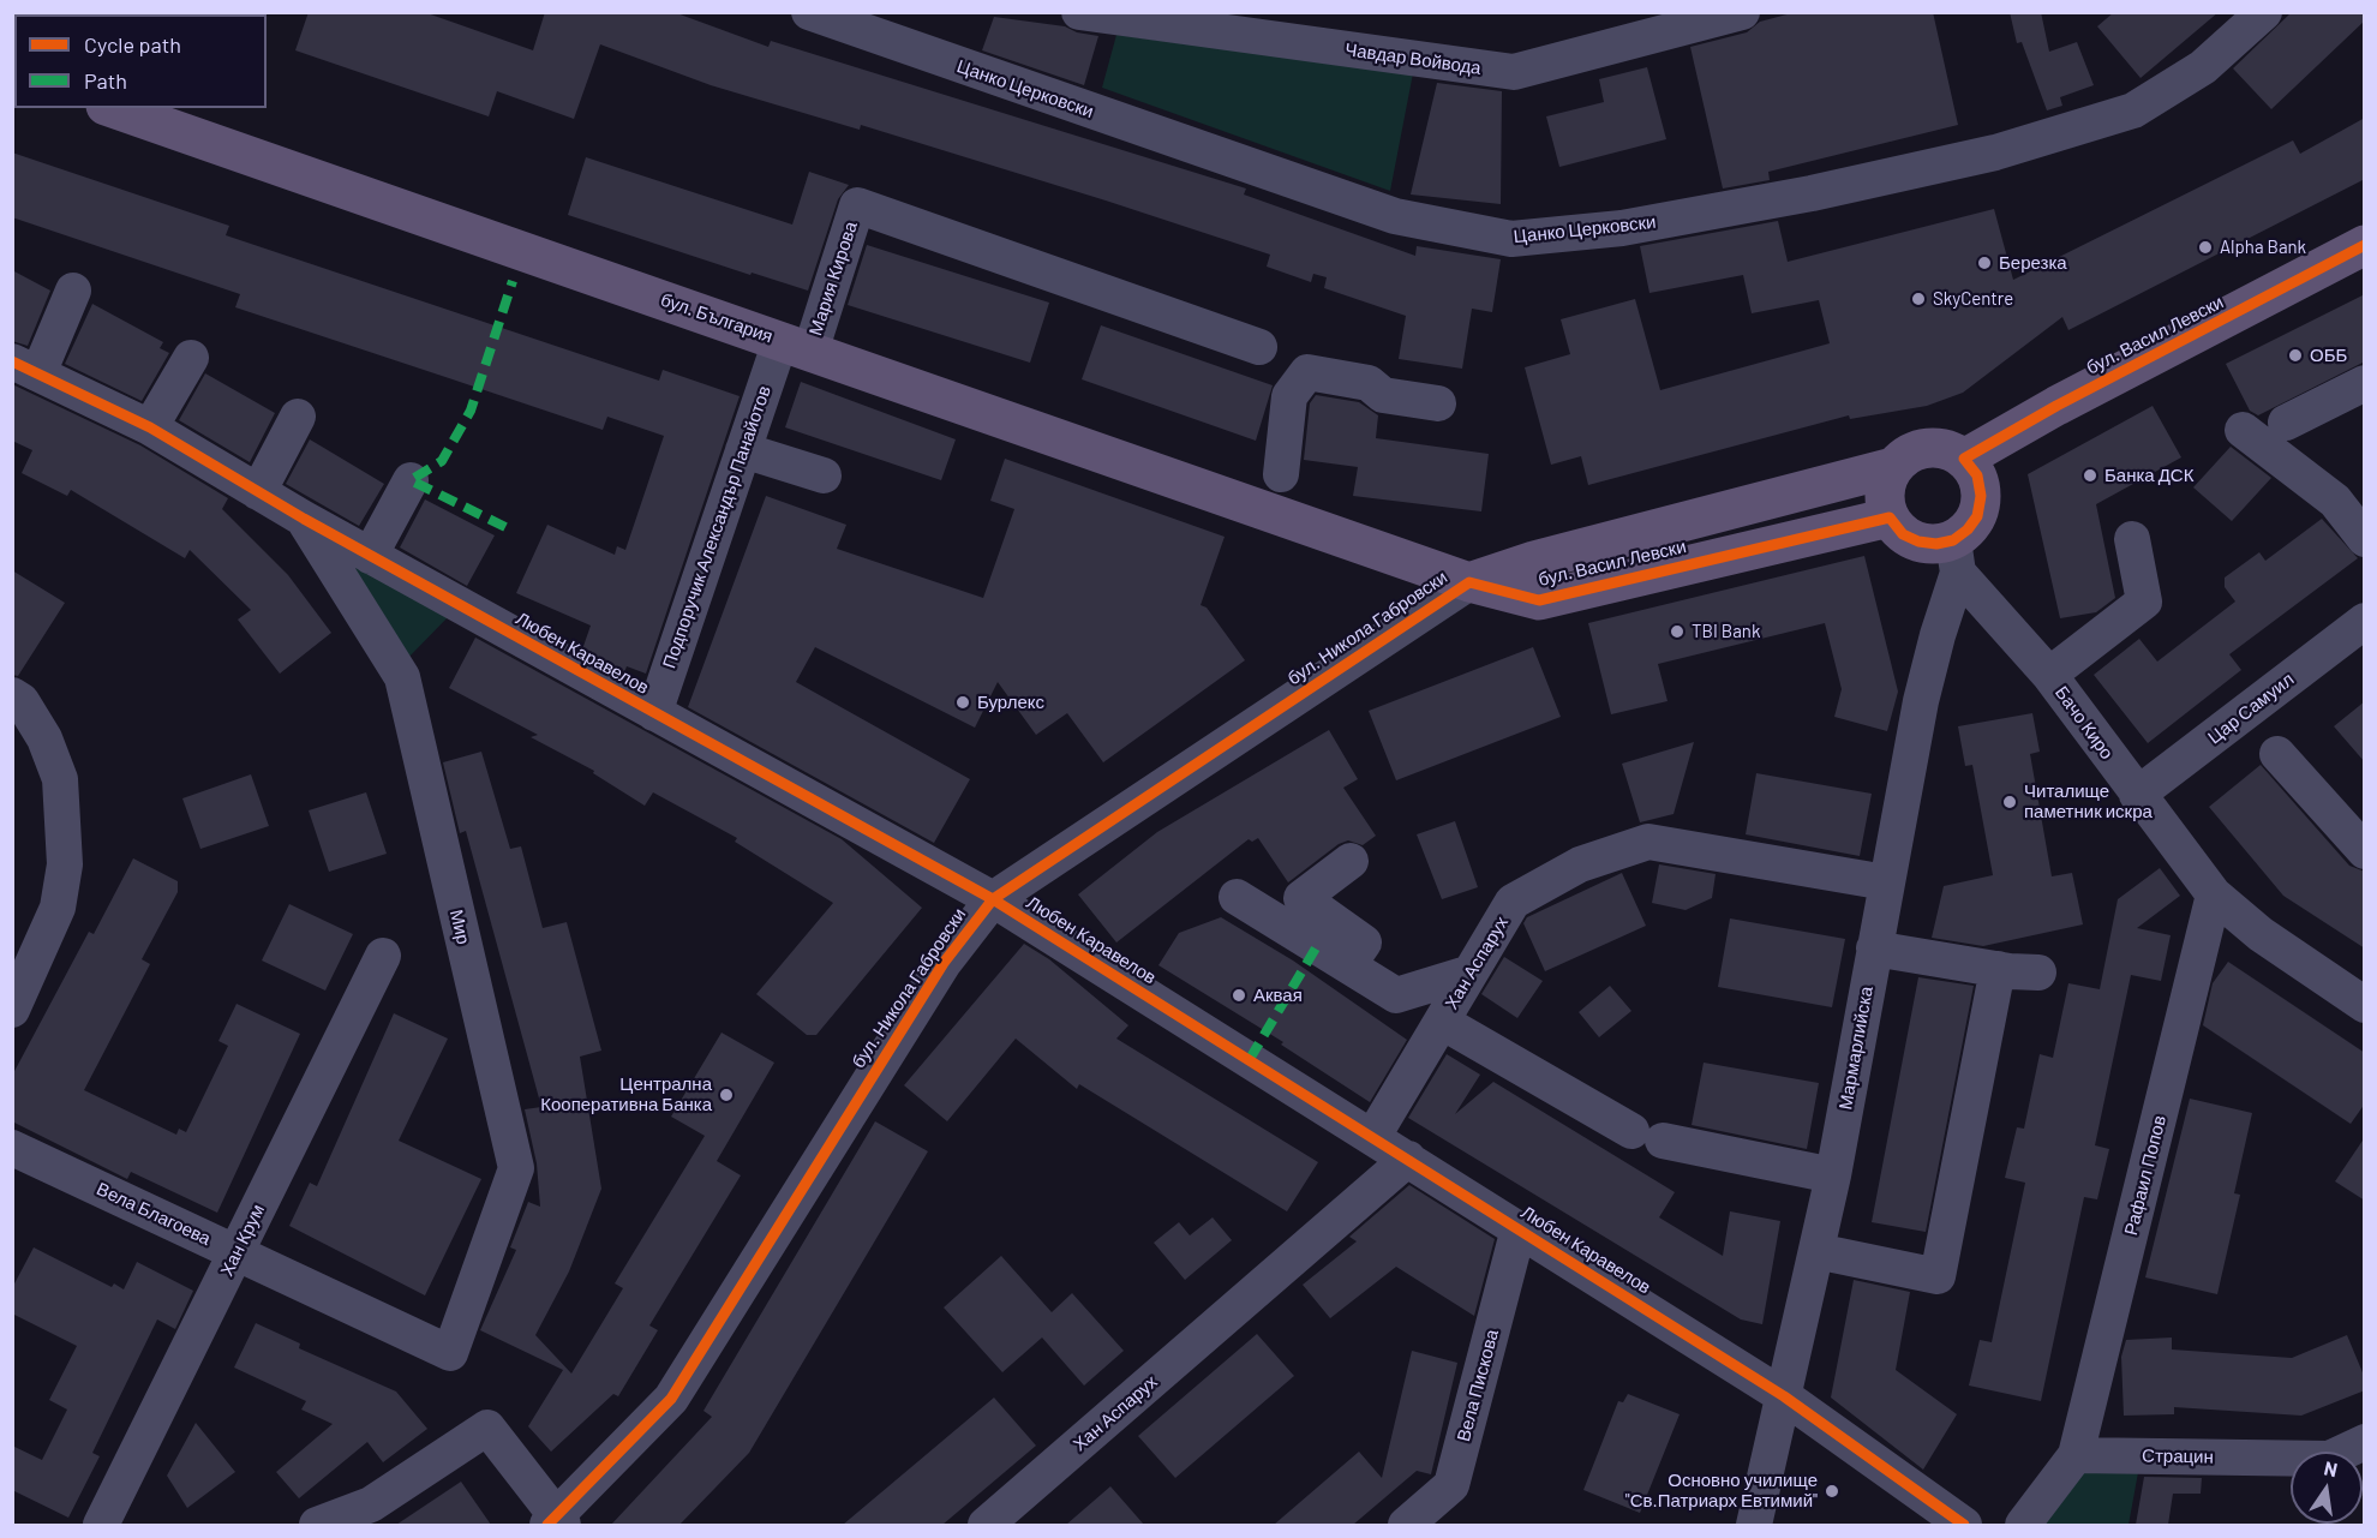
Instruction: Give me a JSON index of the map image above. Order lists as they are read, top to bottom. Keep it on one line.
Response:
{"streets":{"main road":["бул. България","бул. Васил Левски"],"street":["Чавдар Войвода","Цанко Церковски","Мария Кирова","Подпоручик Александър Панайотов","бул. Никола Габровски","Любен Каравелов","Цар Самуил","Бачо Киро","Мир","Хан Аспарух","Мармарлийска","Рафаил Попов","Вела Благоева","Хан Крум","Вела Пискова","Страцин"]},"crossings":[["Мария Кирова","бул. България"],["Мария Кирова","Подпоручик Александър Панайотов"],["бул. България","бул. Васил Левски"],["бул. България","Подпоручик Александър Панайотов"],["бул. България","бул. Никола Габровски"],["бул. Васил Левски","бул. Никола Габровски"],["бул. Васил Левски","Бачо Киро"],["бул. Васил Левски","Мармарлийска"],["Подпоручик Александър Панайотов","Любен Каравелов"],["бул. Никола Габровски","Любен Каравелов"],["Любен Каравелов","Мир"],["Любен Каравелов","Хан Аспарух"],["Любен Каравелов","Мармарлийска"],["Любен Каравелов","Вела Пискова"],["Цар Самуил","Бачо Киро"],["Бачо Киро","Мармарлийска"],["Бачо Киро","Рафаил Попов"],["Мир","Вела Благоева"],["Хан Аспарух","Мармарлийска"],["Рафаил Попов","Страцин"],["Вела Благоева","Хан Крум"]],"places":["Alpha Bank","Березка","SkyCentre","ОББ","Банка ДСК","TBI Bank","Бурлекс","Читалище паметник искра","Аквая","Централна Кооперативна Банка","Основно училище \"Св.Патриарх Евтимий\""],"legend":["Cycle path","Path"],"north":"top"}
